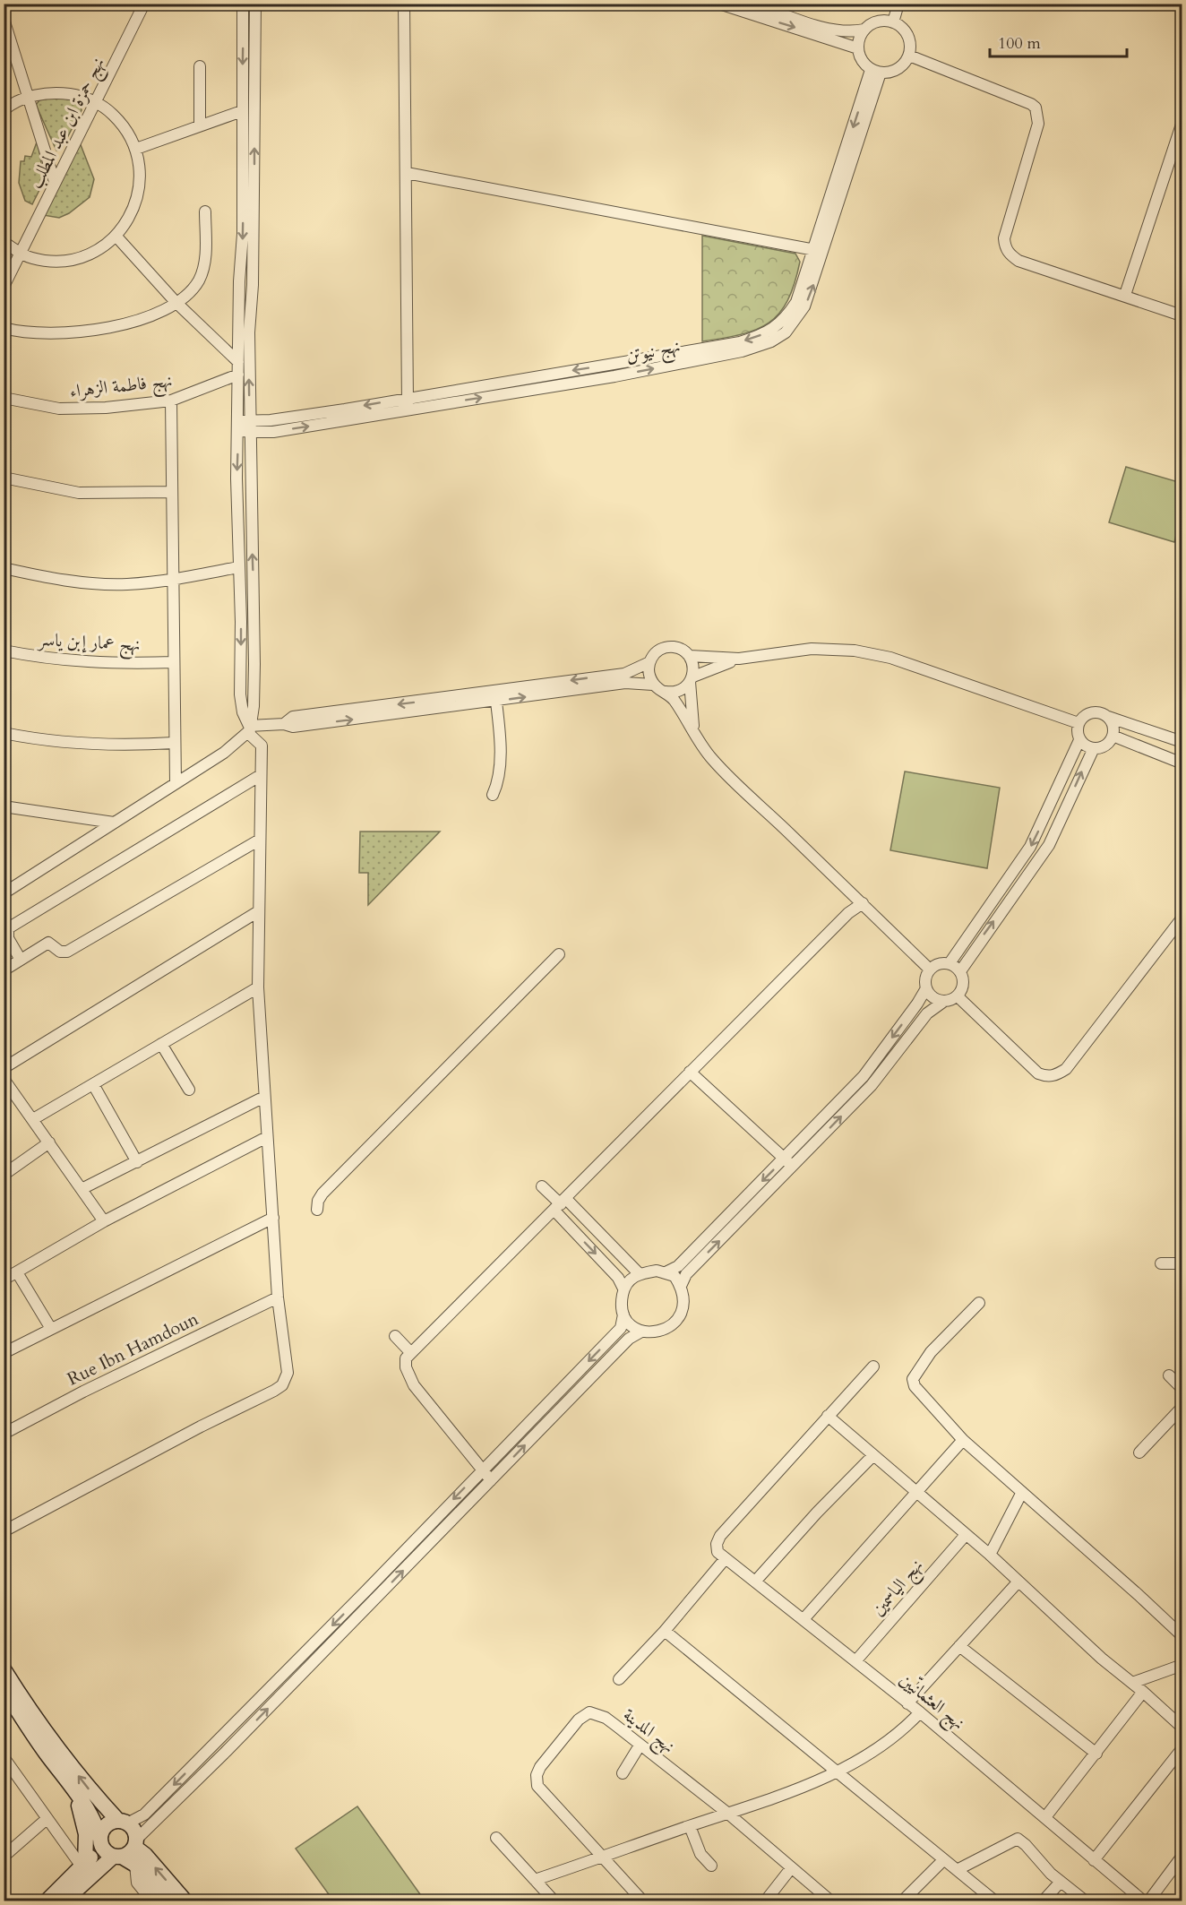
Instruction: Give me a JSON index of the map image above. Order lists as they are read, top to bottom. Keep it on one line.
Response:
{"streets":{"street":["نهج حمزة ابن عبد المطلب","نهج نيوتن","نهج فاطمة الزهراء","نهج عمار إبن ياسر","Rue Ibn Hamdoun","نهج الياسمين","نهج العثمانيّين","نهج المدينة"]},"crossings":[["نهج الياسمين","نهج العثمانيّين"]],"scale_bar":"100 m"}
